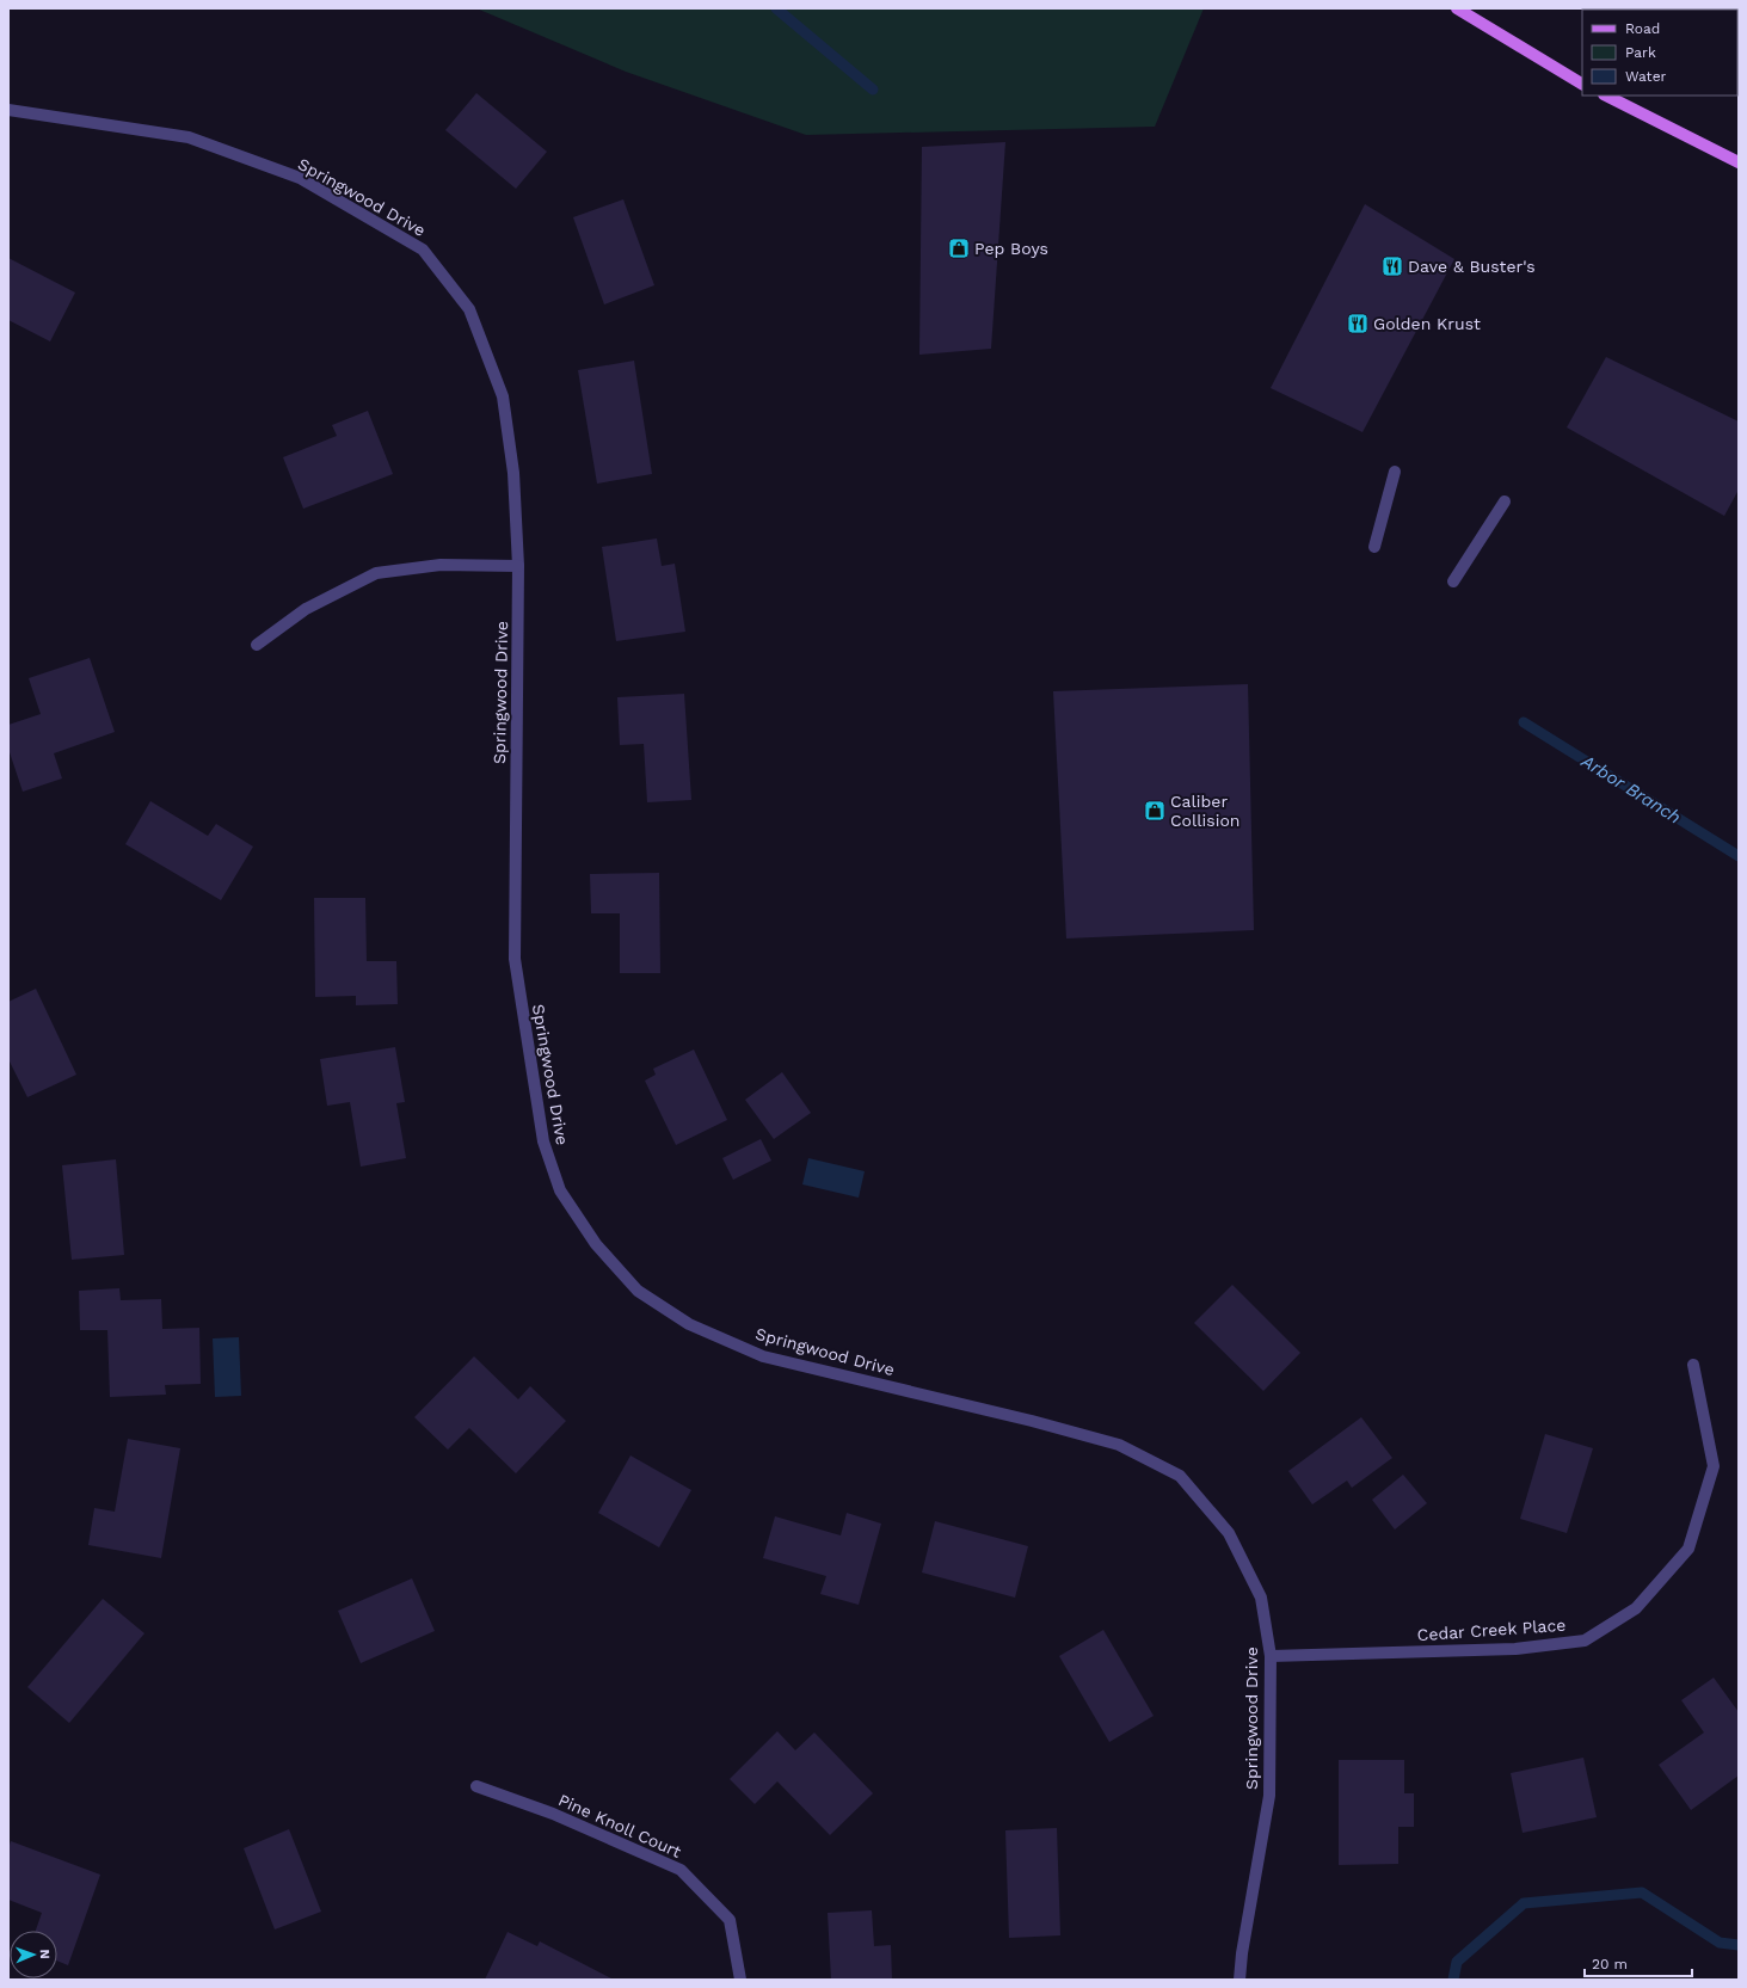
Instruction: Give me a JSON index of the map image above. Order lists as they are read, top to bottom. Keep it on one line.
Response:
{"streets":{"street":["Springwood Drive","Cedar Creek Place","Pine Knoll Court"]},"crossings":[["Springwood Drive","Cedar Creek Place"]],"water":["Arbor Branch"],"places":{"shop":["Pep Boys","Caliber Collision"],"restaurant":["Dave & Buster's","Golden Krust"]},"legend":["Road","Park","Water"],"scale_bar":"20 m","north":"right"}
